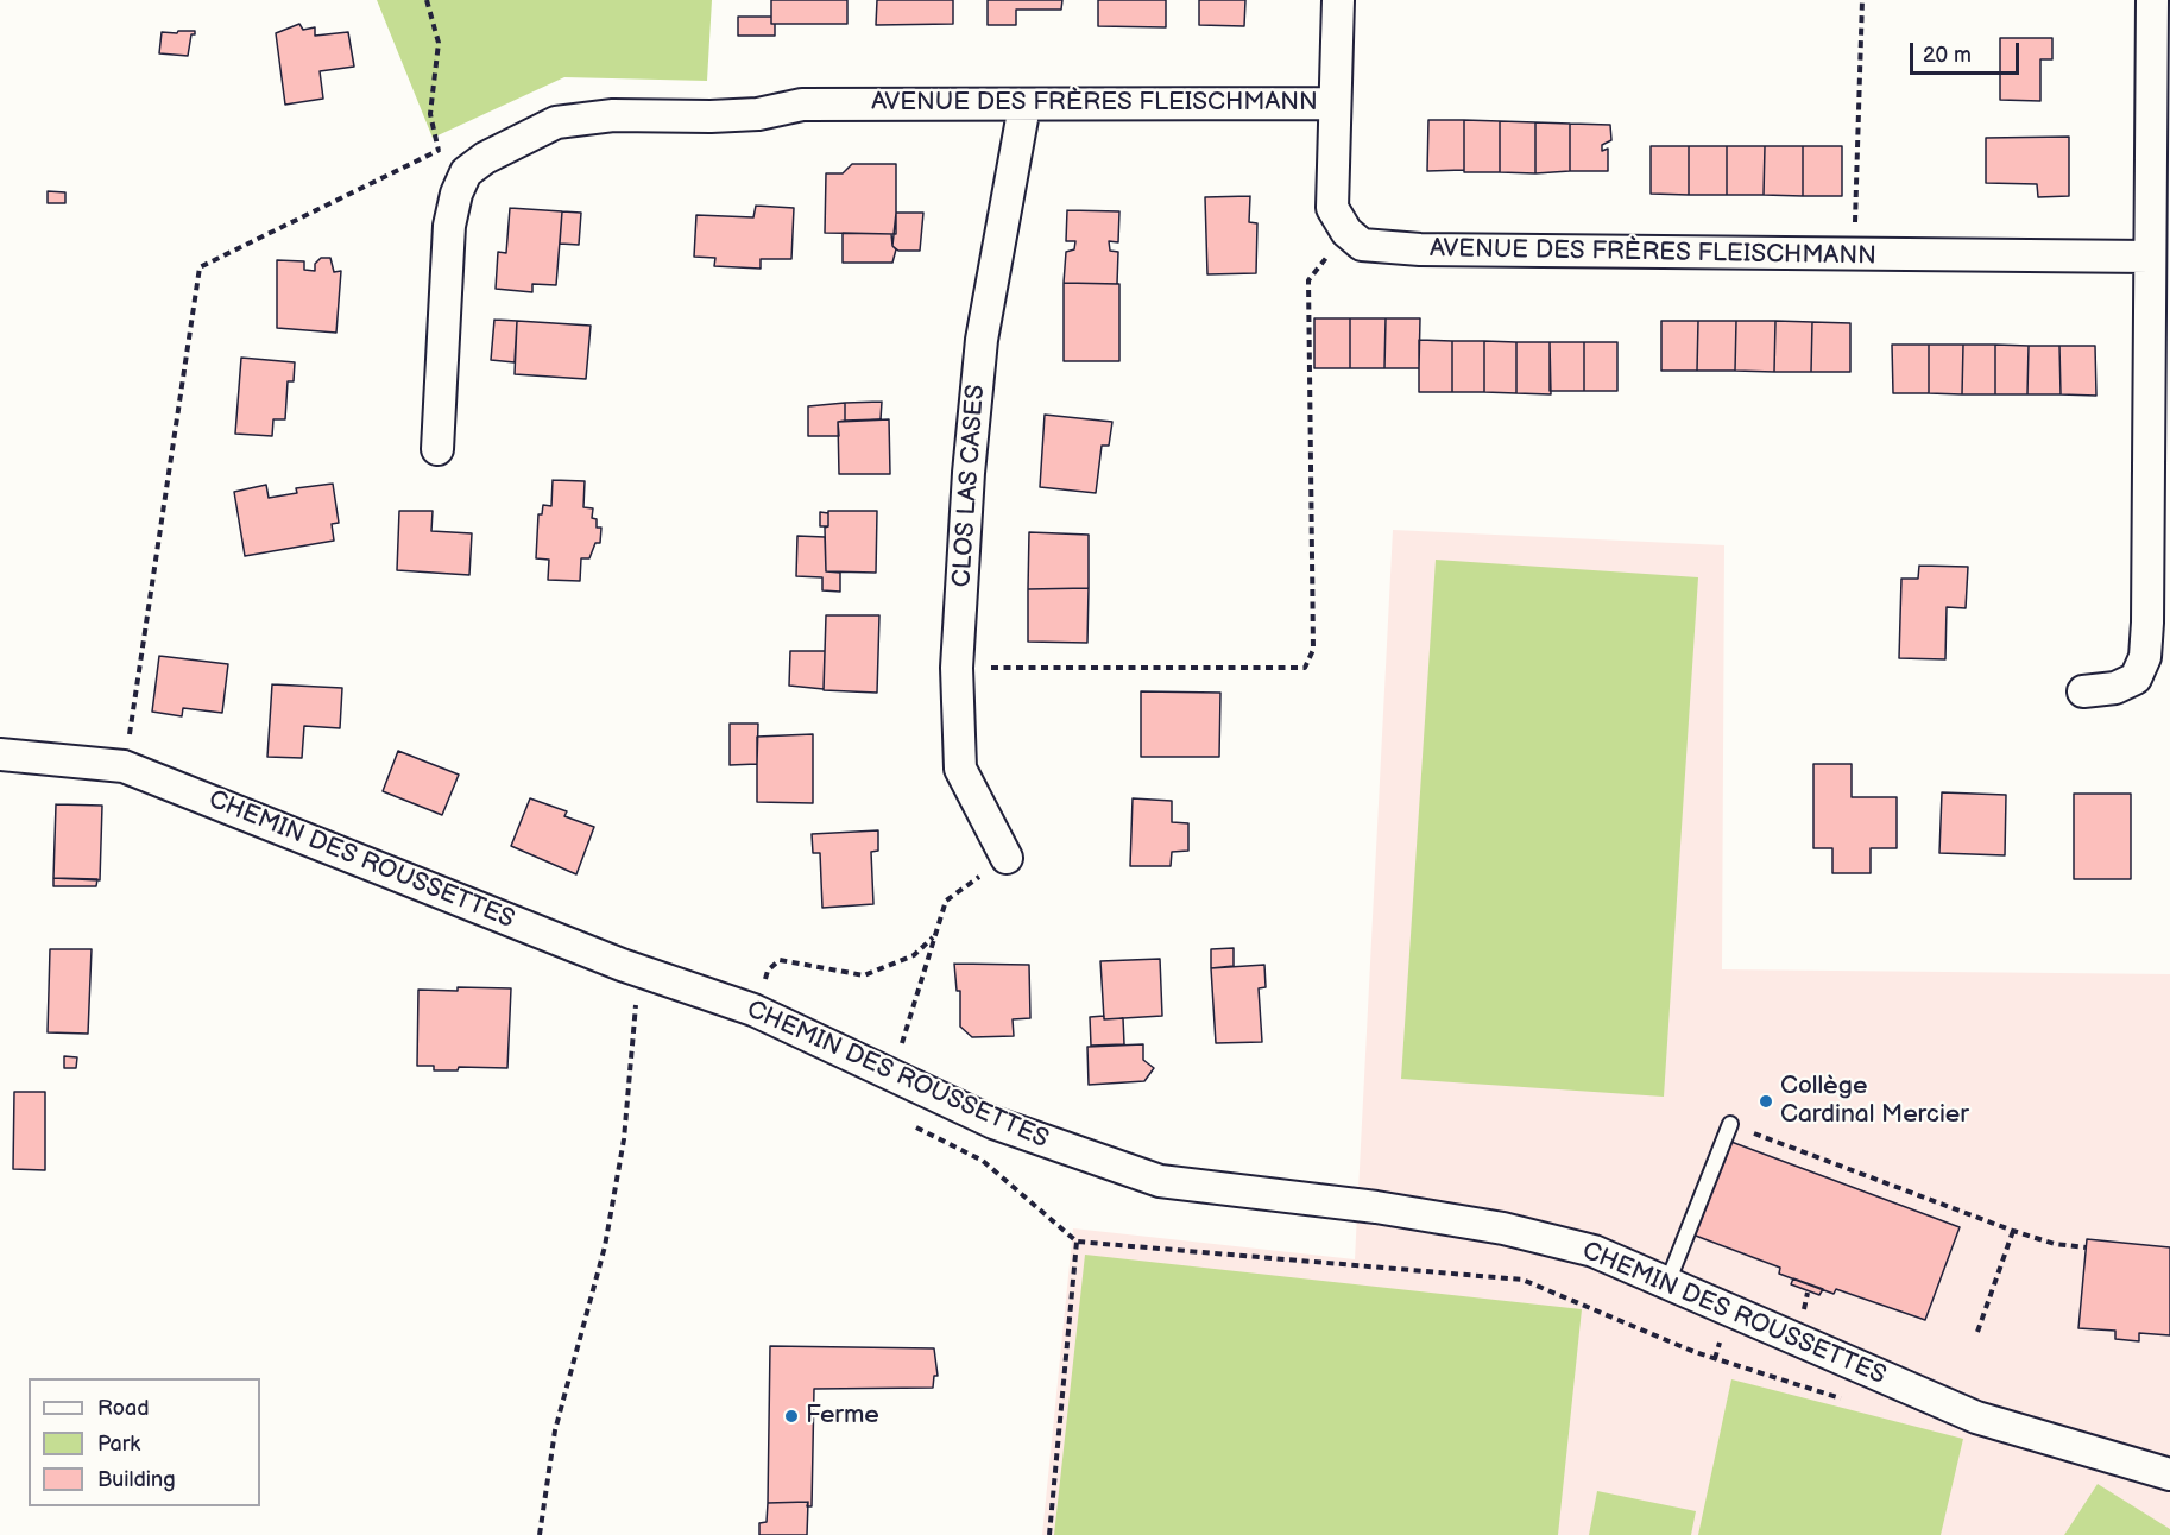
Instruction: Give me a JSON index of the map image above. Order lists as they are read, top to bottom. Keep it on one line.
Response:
{"streets":{"street":["AVENUE DES FRÈRES FLEISCHMANN","CLOS LAS CASES","CHEMIN DES ROUSSETTES"]},"crossings":[["AVENUE DES FRÈRES FLEISCHMANN","CLOS LAS CASES"]],"places":["Collège Cardinal Mercier","Ferme"],"legend":["Road","Park","Building"],"scale_bar":"20 m"}
